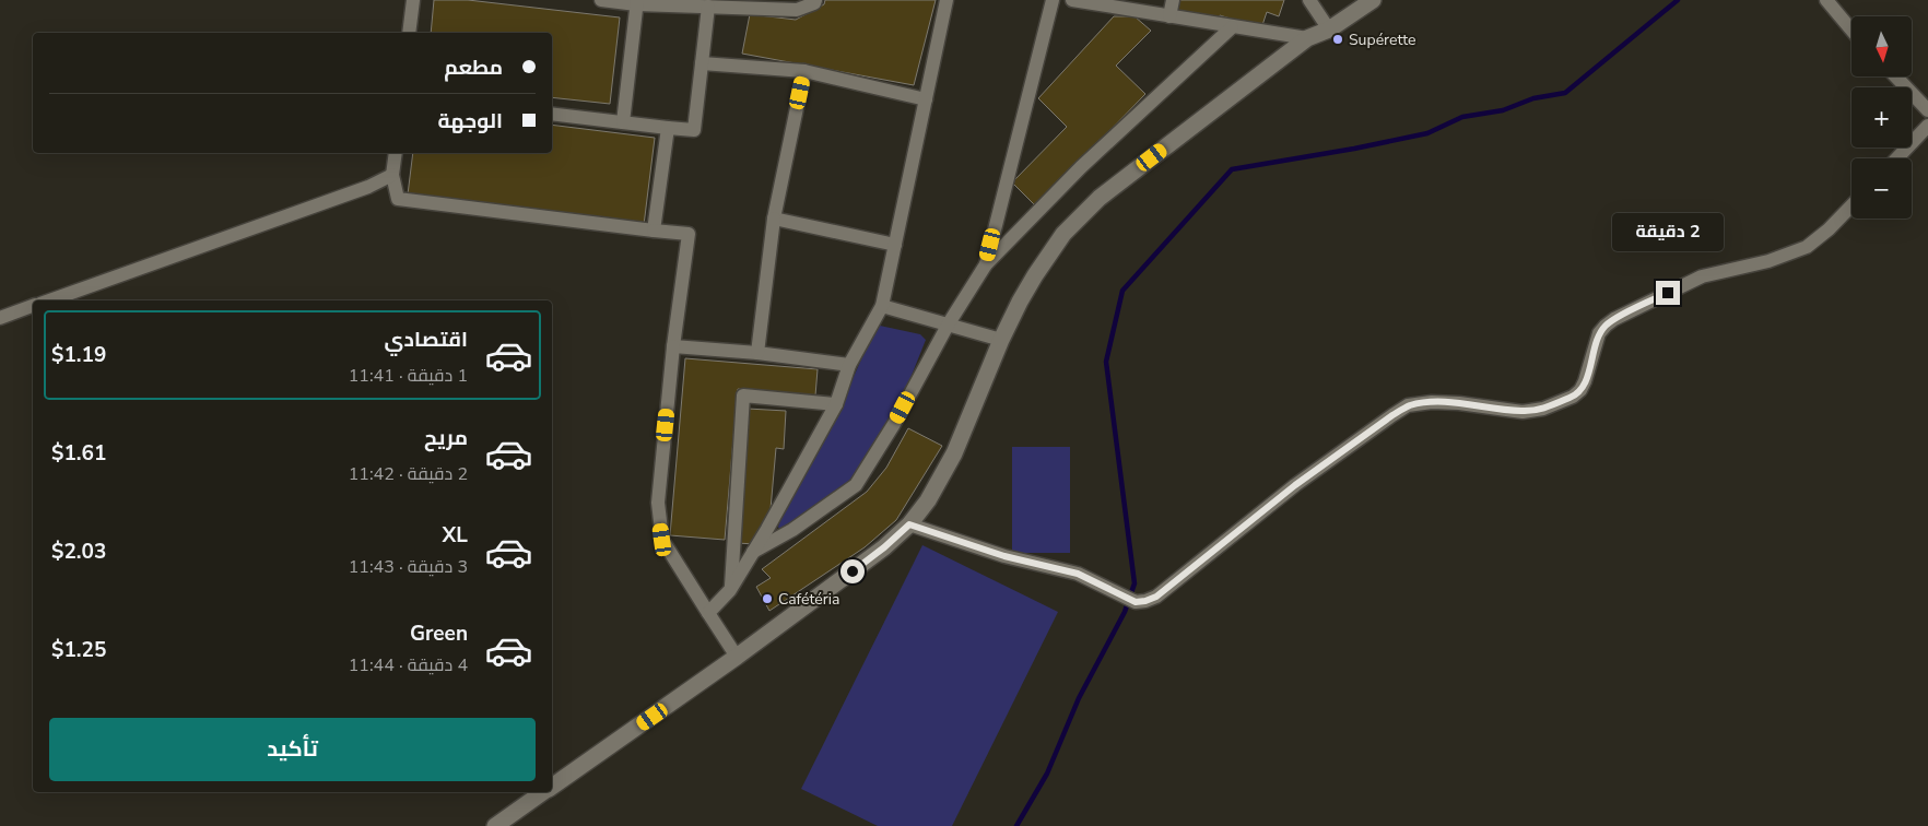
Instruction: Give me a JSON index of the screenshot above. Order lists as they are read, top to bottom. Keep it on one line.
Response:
{"places":["Supérette","Cafétéria"],"north":"bottom","page":{"map_buttons":["+","−"],"banner":["مطعم","الوجهة"],"bubble":"2 دقيقة","list":[{"name":"اقتصادي","note":"1 دقيقة · 11:41","value":"$1.19"},{"name":"مريح","note":"2 دقيقة · 11:42","value":"$1.61"},{"name":"XL","note":"3 دقيقة · 11:43","value":"$2.03"},{"name":"Green","note":"4 دقيقة · 11:44","value":"$1.25"}],"buttons":"تأكيد"}}
